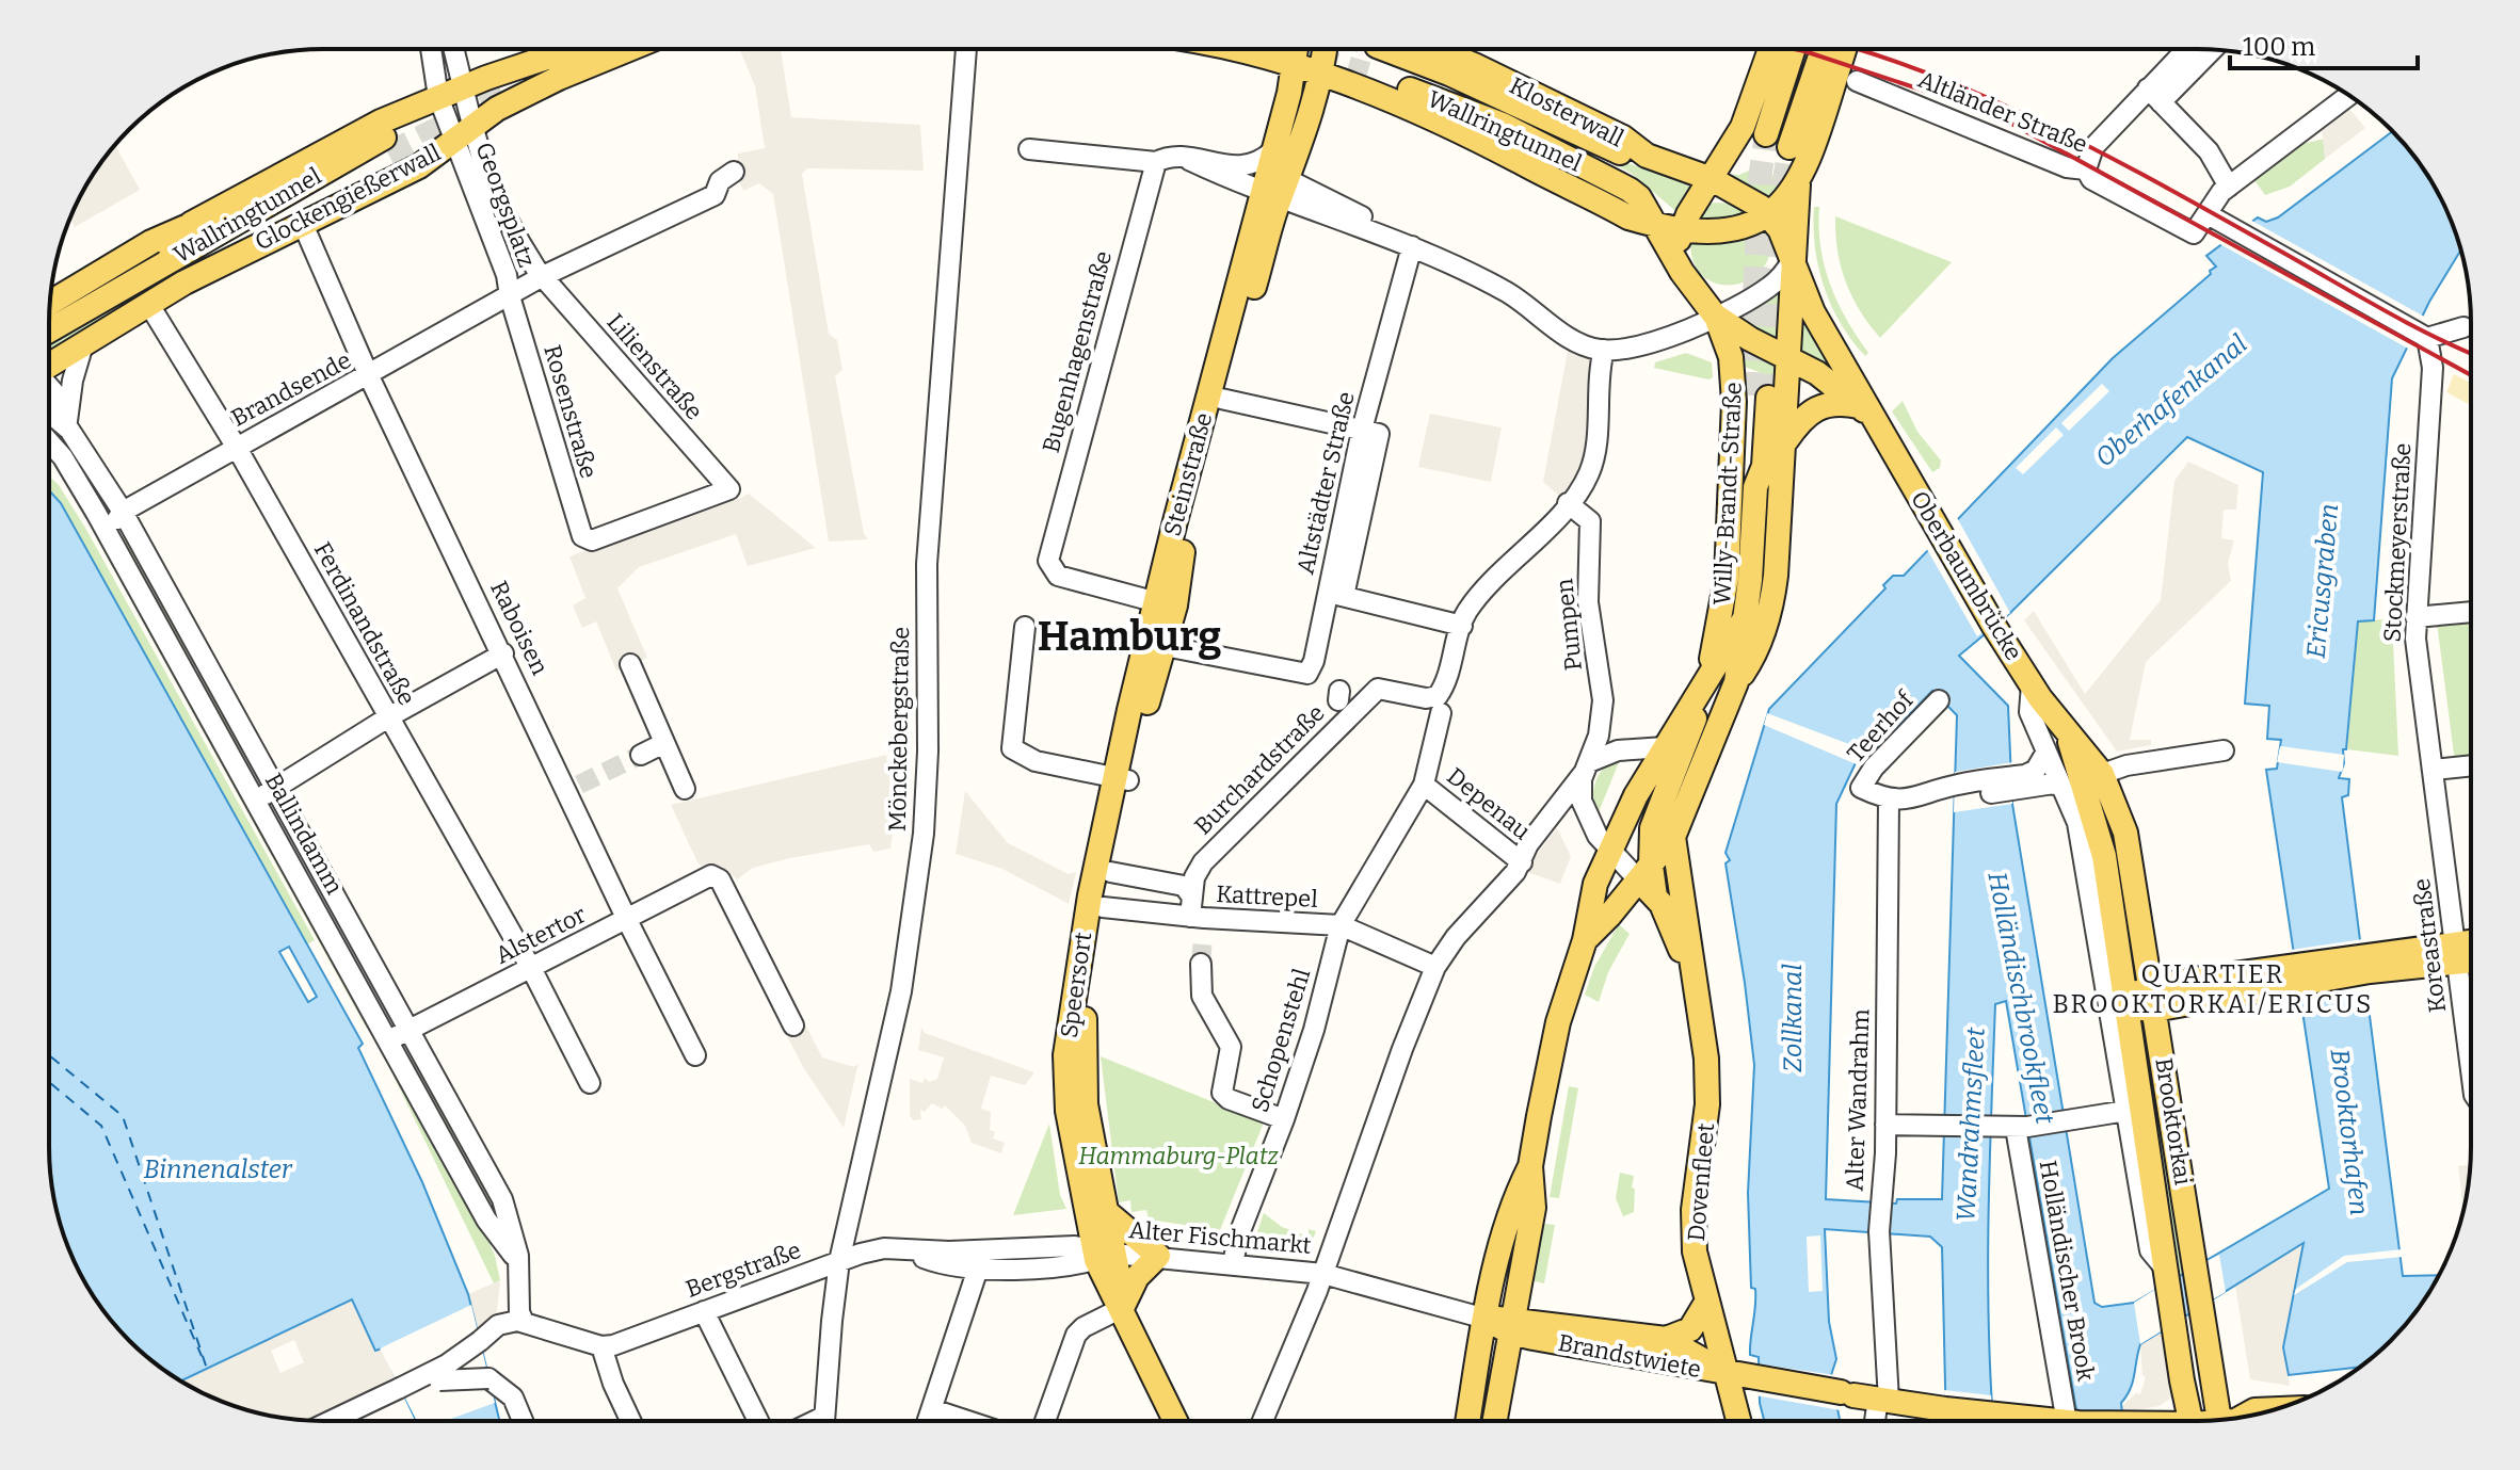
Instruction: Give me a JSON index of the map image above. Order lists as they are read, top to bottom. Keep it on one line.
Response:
{"streets":{"main road":["Klosterwall","Wallringtunnel","Glockengießerwall","Steinstraße","Willy-Brandt-Straße","Oberbaumbrücke","Speersort","Brooktorkai","Dovenfleet","Brandstwiete"],"street":["Altländer Straße","Georgsplatz","Bugenhagenstraße","Lilienstraße","Brandsende","Rosenstraße","Altstädter Straße","Stockmeyerstraße","Ferdinandstraße","Pumpen","Raboisen","Teerhof","Mönckebergstraße","Burchardstraße","Depenau","Ballindamm","Kattrepel","Alstertor","Koreastraße","Schopenstehl","Alter Wandrahm","Alter Fischmarkt","Bergstraße","Holländischer Brook"]},"crossings":[["Klosterwall","Wallringtunnel"],["Altländer Straße","Stockmeyerstraße"],["Wallringtunnel","Glockengießerwall"],["Glockengießerwall","Georgsplatz"],["Glockengießerwall","Ferdinandstraße"],["Glockengießerwall","Raboisen"],["Georgsplatz","Lilienstraße"],["Georgsplatz","Brandsende"],["Georgsplatz","Rosenstraße"],["Bugenhagenstraße","Steinstraße"],["Lilienstraße","Rosenstraße"],["Brandsende","Rosenstraße"],["Brandsende","Ferdinandstraße"],["Brandsende","Raboisen"],["Brandsende","Ballindamm"],["Steinstraße","Altstädter Straße"],["Steinstraße","Kattrepel"],["Steinstraße","Speersort"],["Willy-Brandt-Straße","Oberbaumbrücke"],["Willy-Brandt-Straße","Dovenfleet"],["Willy-Brandt-Straße","Brandstwiete"],["Stockmeyerstraße","Koreastraße"],["Oberbaumbrücke","Brooktorkai"],["Ferdinandstraße","Alstertor"],["Raboisen","Alstertor"],["Teerhof","Alter Wandrahm"],["Mönckebergstraße","Bergstraße"],["Burchardstraße","Kattrepel"],["Depenau","Schopenstehl"],["Ballindamm","Alstertor"],["Kattrepel","Speersort"],["Kattrepel","Schopenstehl"],["Speersort","Alter Fischmarkt"],["Schopenstehl","Alter Fischmarkt"],["Dovenfleet","Brandstwiete"],["Alter Fischmarkt","Bergstraße"],["Alter Fischmarkt","Brandstwiete"]],"districts":["Hamburg","QUARTIER BROOKTORKAI/ERICUS"],"water":["Oberhafenkanal","Ericusgraben","Holländischbrookfleet","Zollkanal","Wandrahmsfleet","Brooktorhafen","Binnenalster"],"parks":["Hammaburg-Platz"],"scale_bar":"100 m"}
